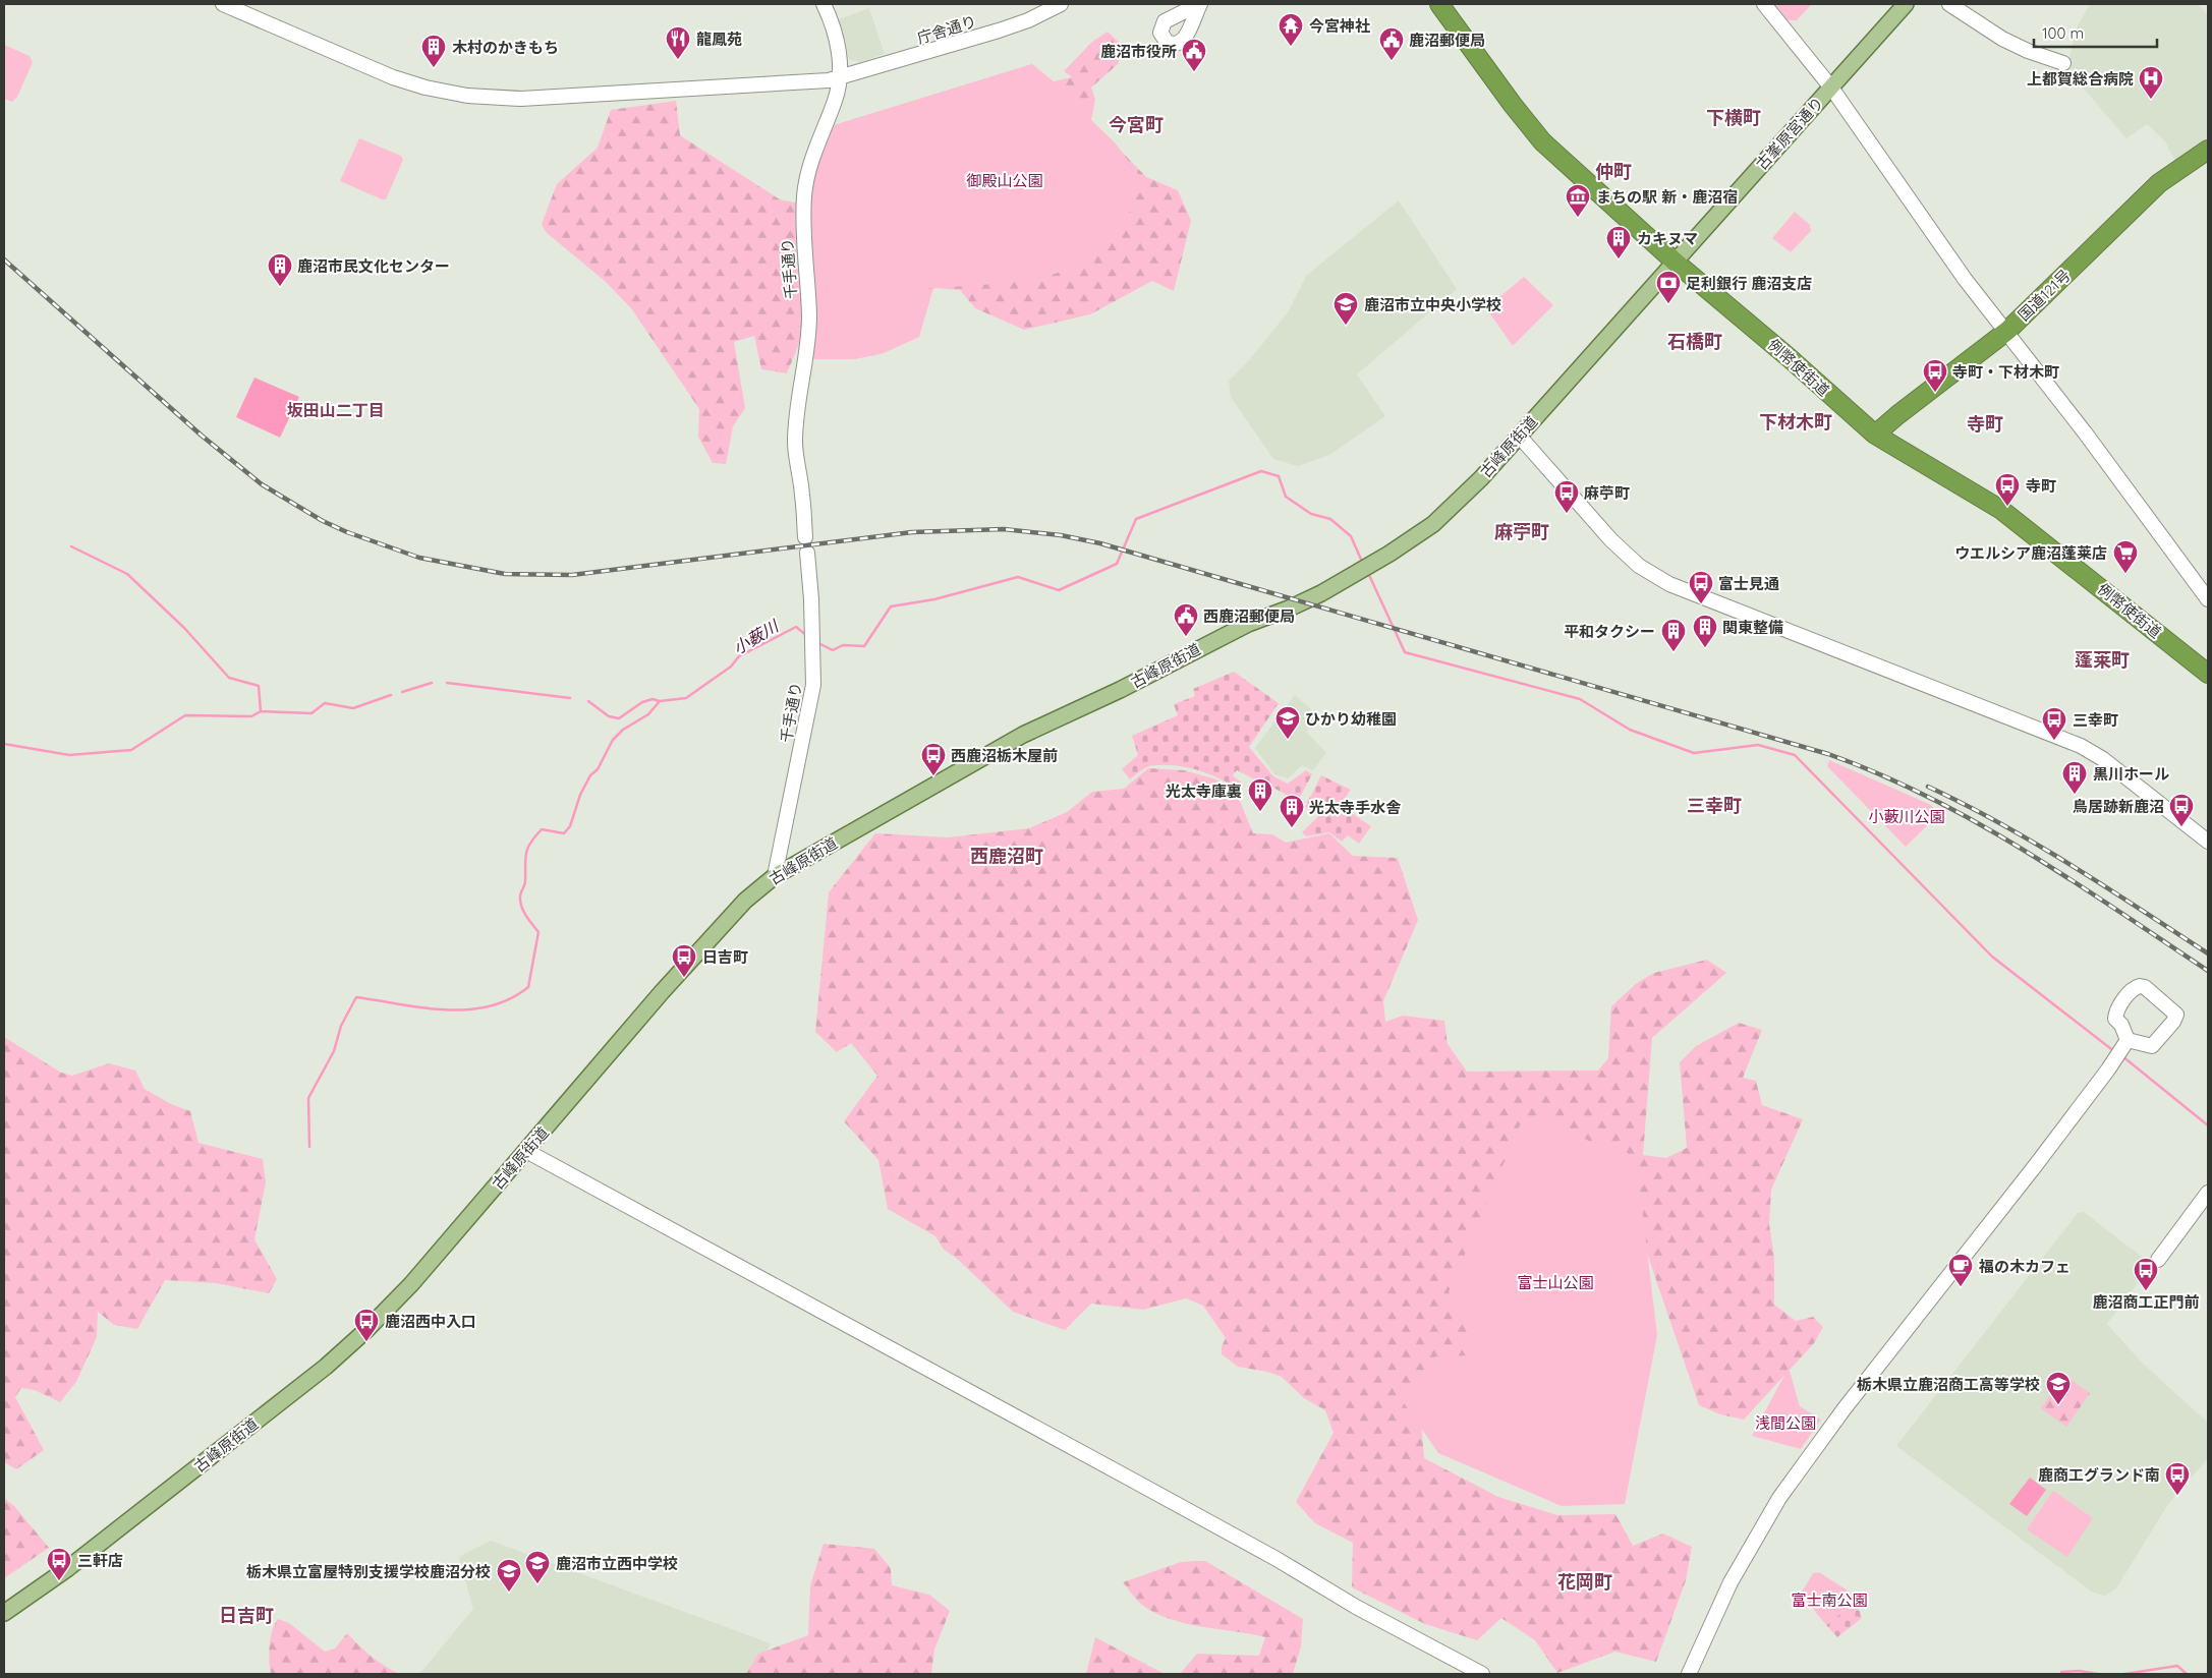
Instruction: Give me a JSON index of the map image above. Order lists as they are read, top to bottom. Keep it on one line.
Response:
{"streets":{"highway":["国道121号","例幣使街道"],"main road":["古峯原宮通り","古峰原街道"],"street":["庁舎通り","千手通り"]},"crossings":[["庁舎通り","千手通り"],["古峯原宮通り","例幣使街道"],["古峯原宮通り","古峰原街道"],["千手通り","古峰原街道"],["国道121号","例幣使街道"],["例幣使街道","古峰原街道"]],"districts":["下横町","今宮町","仲町","石橋町","坂田山二丁目","下材木町","寺町","麻苧町","蓬莱町","三幸町","西鹿沼町","花岡町","日吉町"],"water":["小薮川"],"parks":["御殿山公園","小藪川公園","富士山公園","浅間公園","富士南公園"],"places":{"temple":["今宮神社"],"restaurant":["龍鳳苑"],"public building":["鹿沼郵便局","鹿沼市役所","西鹿沼郵便局"],"building":["木村のかきもち","カキヌマ","鹿沼市民文化センター","関東整備","平和タクシー","黒川ホール","光太寺庫裏","光太寺手水舎"],"hospital":["上都賀総合病院"],"museum":["まちの駅 新・鹿沼宿"],"bank":["足利銀行 鹿沼支店"],"school or university":["鹿沼市立中央小学校","ひかり幼稚園","栃木県立鹿沼商工高等学校","鹿沼市立西中学校","栃木県立富屋特別支援学校鹿沼分校"],"bus stop":["寺町・下材木町","寺町","麻苧町","富士見通","三幸町","西鹿沼栃木屋前","鳥居跡新鹿沼","日吉町","鹿沼商工正門前","鹿沼西中入口","鹿商工グランド南","三軒店"],"supermarket":["ウエルシア鹿沼蓬莱店"],"cafe":["福の木カフェ"]},"scale_bar":"100 m"}
